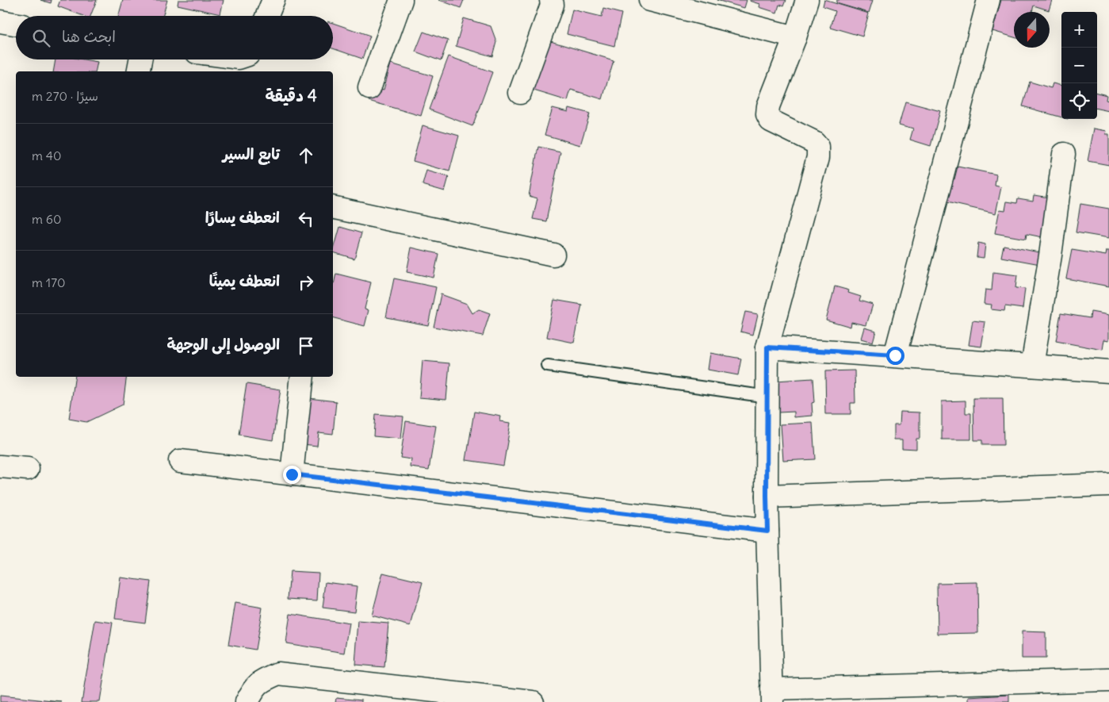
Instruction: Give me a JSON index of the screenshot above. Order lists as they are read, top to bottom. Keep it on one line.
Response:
{"north":"bottom","page":{"map_buttons":["+","−"],"search":"ابحث هنا","heading":["4 دقيقة","سيرًا · 270 m"],"list":[["تابع السير","40 m"],["انعطف يسارًا","60 m"],["انعطف يمينًا","170 m"],"الوصول إلى الوجهة"]}}
